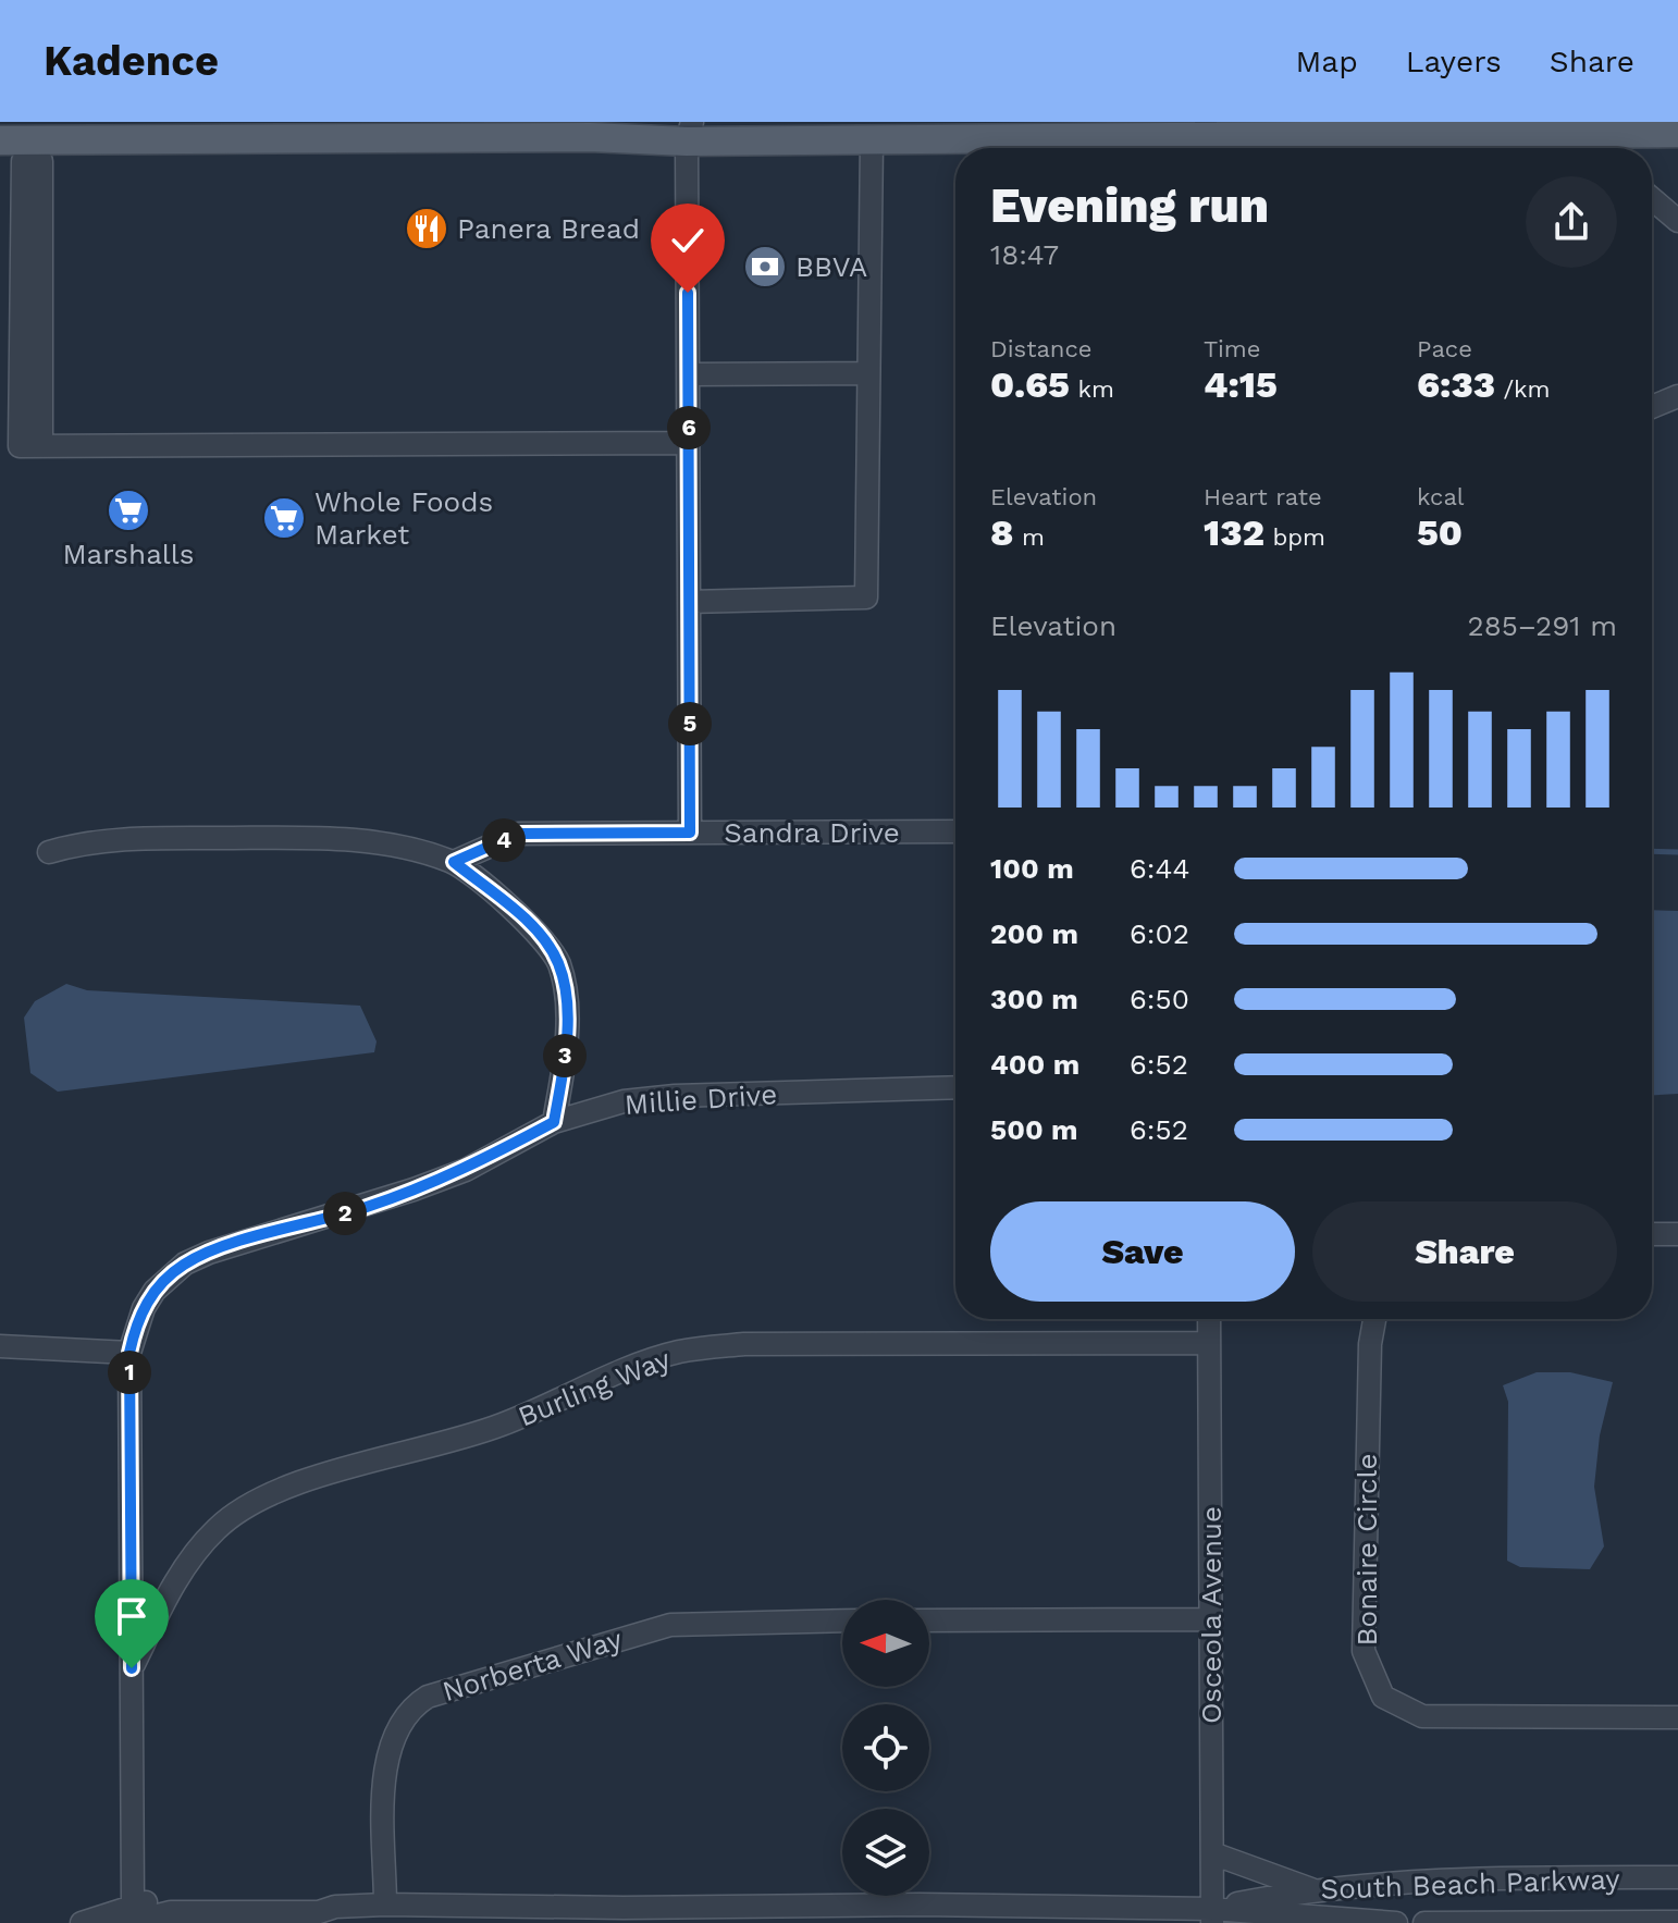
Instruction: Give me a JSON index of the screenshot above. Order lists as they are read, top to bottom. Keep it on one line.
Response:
{"streets":{"street":["Sandra Drive","Millie Drive","Burling Way","Bonaire Circle","Osceola Avenue","Norberta Way","South Beach Parkway"]},"crossings":[["Millie Drive","Burling Way"],["Millie Drive","South Beach Parkway"],["Burling Way","Osceola Avenue"],["Osceola Avenue","South Beach Parkway"],["Norberta Way","South Beach Parkway"]],"places":{"restaurant":["Panera Bread"],"bank":["BBVA"],"supermarket":["Marshalls","Whole Foods Market"]},"north":"left","page":{"header":"Kadence","nav":["Map","Layers","Share"],"heading":["Evening run","18:47"],"stats":[["Distance","0.65 km"],["Time","4:15"],["Pace","6:33 /km"],["Elevation","8 m"],["Heart rate","132 bpm"],["kcal","50"]],"pins":["6","5","4","3","2","1"],"chart":["Elevation","285–291 m"],"list":[{"name":"100 m","note":"6:44"},{"name":"200 m","note":"6:02"},{"name":"300 m","note":"6:50"},{"name":"400 m","note":"6:52"},{"name":"500 m","note":"6:52"}],"buttons":["Save","Share"]}}
